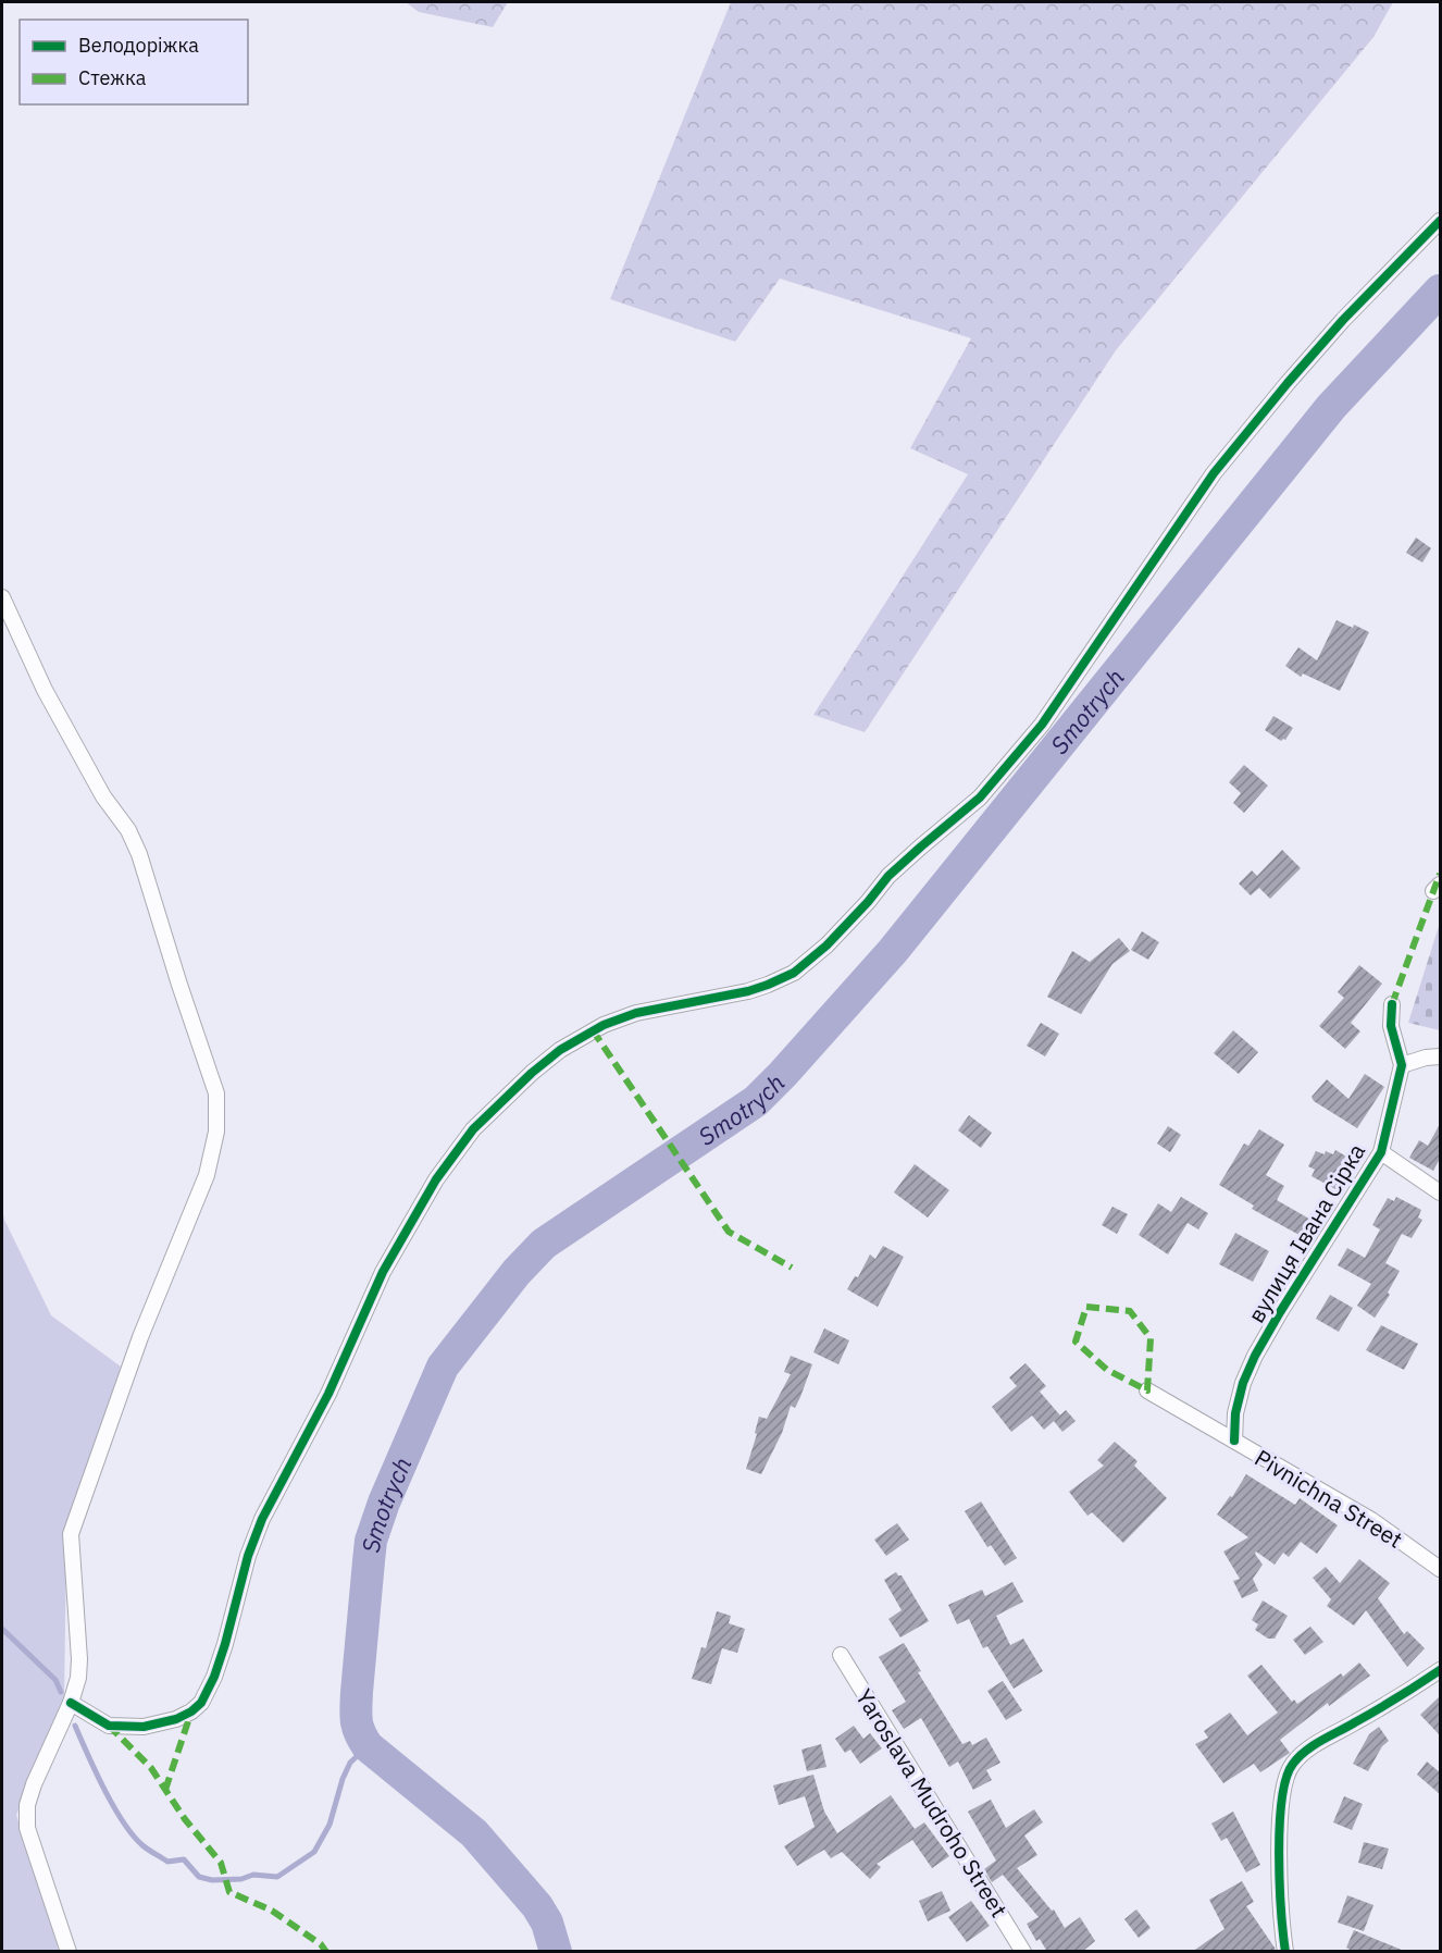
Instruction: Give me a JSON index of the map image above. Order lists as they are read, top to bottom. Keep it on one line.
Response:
{"streets":{"street":["вулиця Івана Сірка","Pivnichna Street","Yaroslava Mudroho Street"]},"crossings":[["вулиця Івана Сірка","Pivnichna Street"]],"water":["Smotrych"],"legend":["Велодоріжка","Стежка"]}
